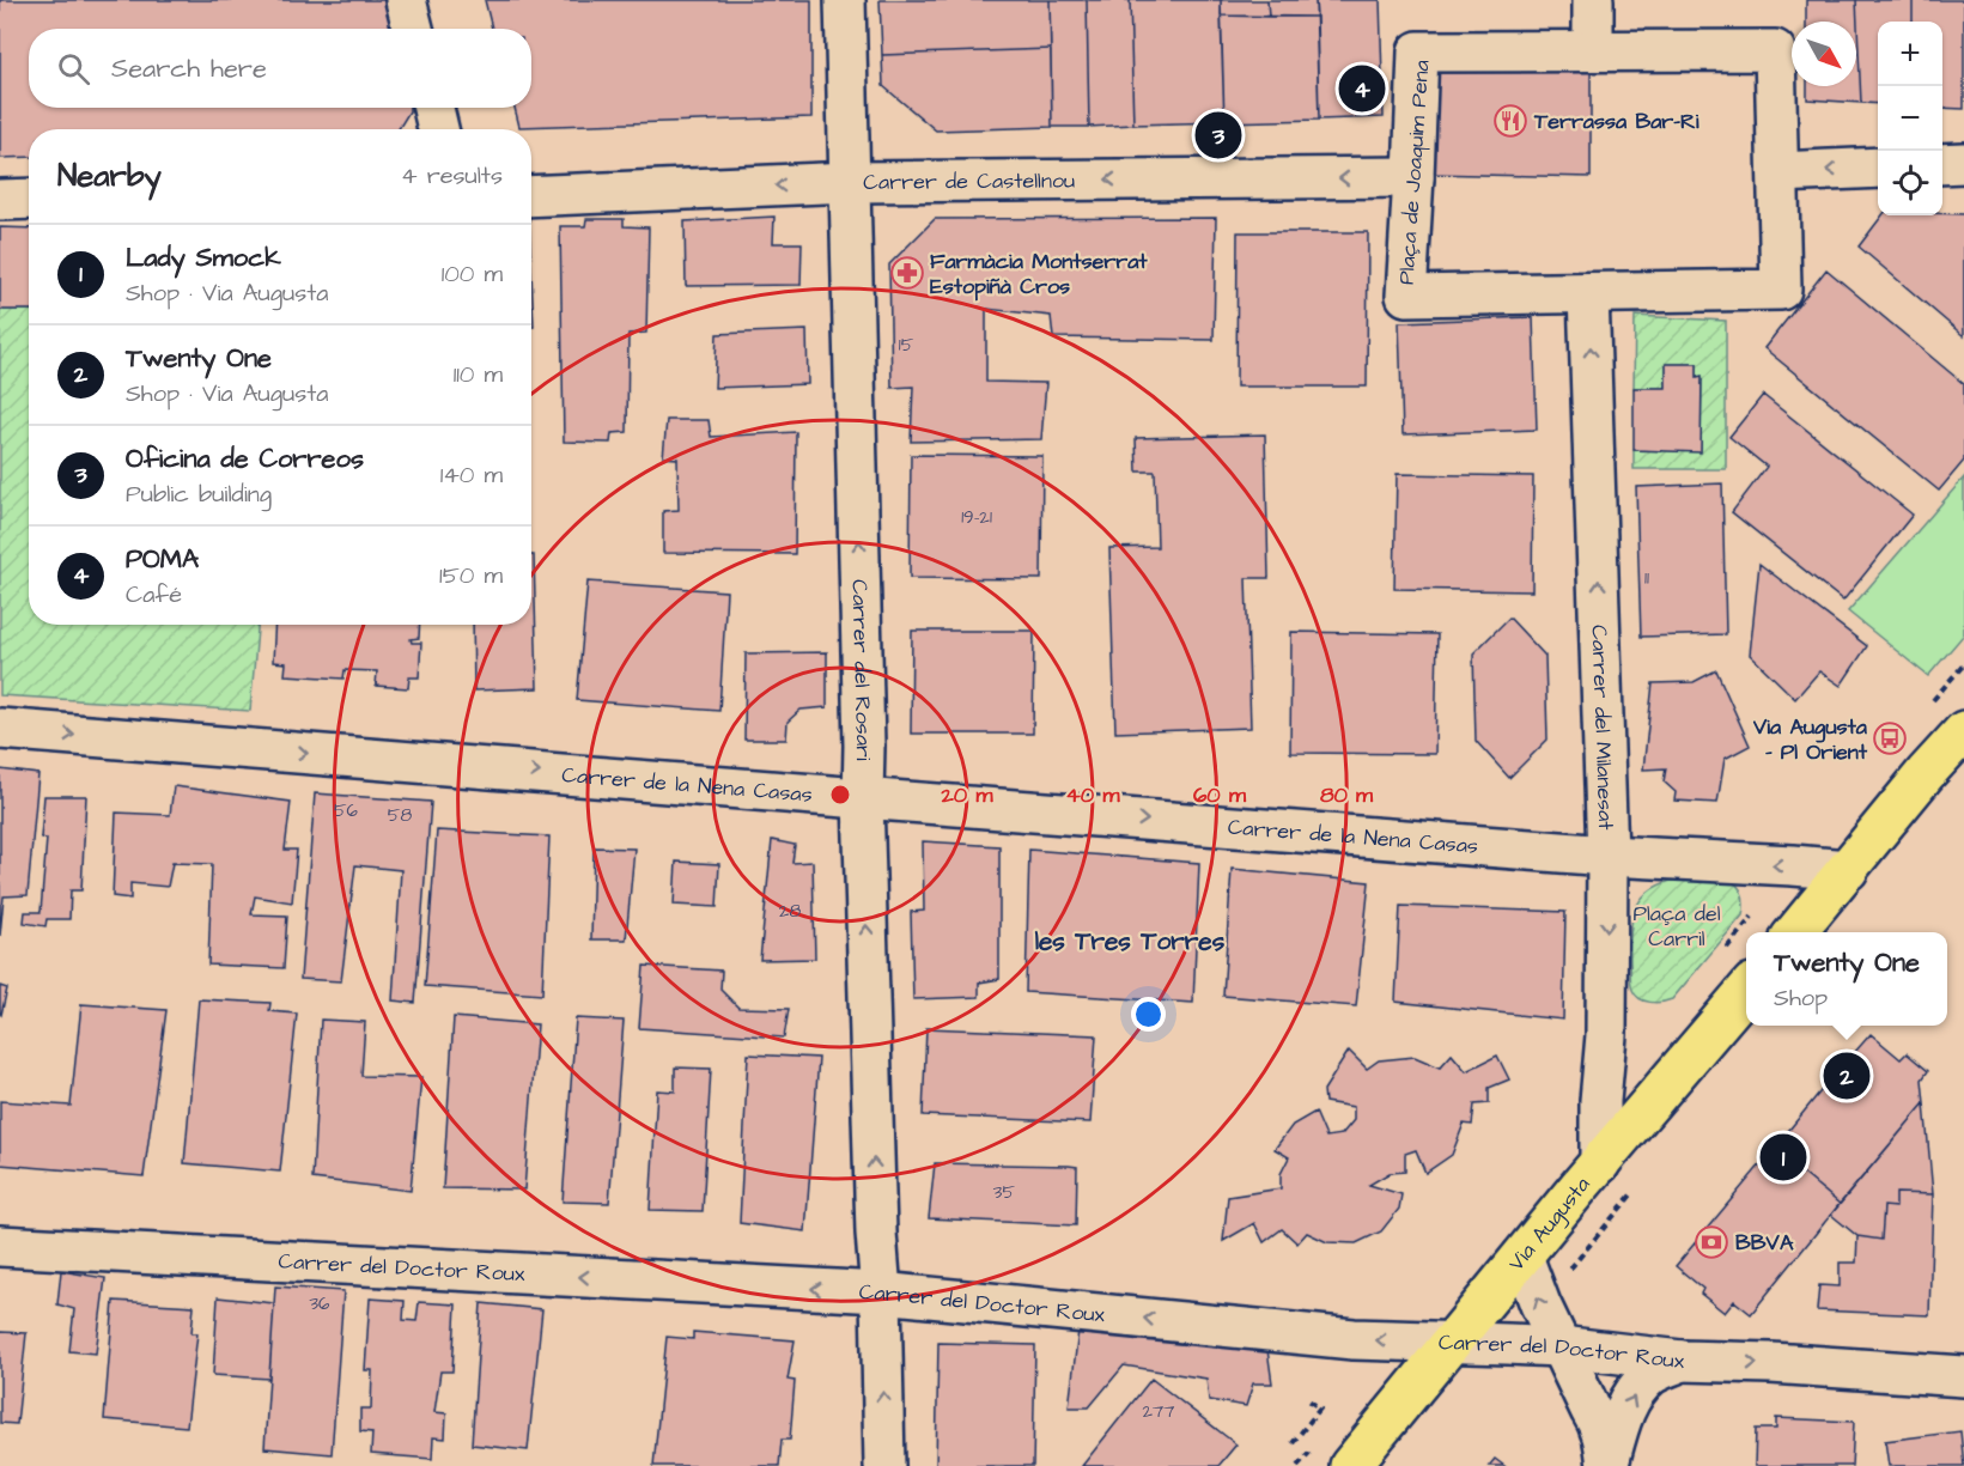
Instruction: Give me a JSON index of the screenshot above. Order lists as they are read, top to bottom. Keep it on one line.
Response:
{"streets":{"main road":["Via Augusta"],"street":["Plaça de Joaquim Pena","Carrer de Castellnou","Carrer del Rosari","Carrer del Milanesat","Carrer de la Nena Casas","Carrer del Doctor Roux"]},"crossings":[["Plaça de Joaquim Pena","Carrer de Castellnou"],["Plaça de Joaquim Pena","Carrer del Milanesat"],["Carrer de Castellnou","Carrer del Rosari"],["Carrer del Rosari","Carrer de la Nena Casas"],["Carrer del Rosari","Carrer del Doctor Roux"],["Carrer del Milanesat","Carrer de la Nena Casas"],["Carrer del Milanesat","Via Augusta"],["Via Augusta","Carrer del Doctor Roux"]],"one_way":["Carrer de Castellnou","Carrer del Rosari"],"districts":["les Tres Torres"],"parks":["Plaça del Carril"],"places":{"restaurant":["Terrassa Bar-Ri"],"pharmacy":["Farmàcia Montserrat Estopiñà Cros"],"bus stop":["Via Augusta - Pl Orient"],"bank":["BBVA"]},"house_numbers":["15","19-21","11","56","58","28","35","36","277"],"north":"bottom right","page":{"map_buttons":["+","−"],"search":"Search here","pins":["4","3","2","1"],"heading":["Nearby","4 results"],"list":[{"mark":"1","name":"Lady Smock","note":"Shop · Via Augusta","value":"100 m"},{"mark":"2","name":"Twenty One","note":"Shop · Via Augusta","value":"110 m"},{"mark":"3","name":"Oficina de Correos","note":"Public building","value":"140 m"},{"mark":"4","name":"POMA","note":"Café","value":"150 m"}],"popup":["Twenty One","Shop"]},"rings":["20 m","40 m","60 m","80 m"]}
